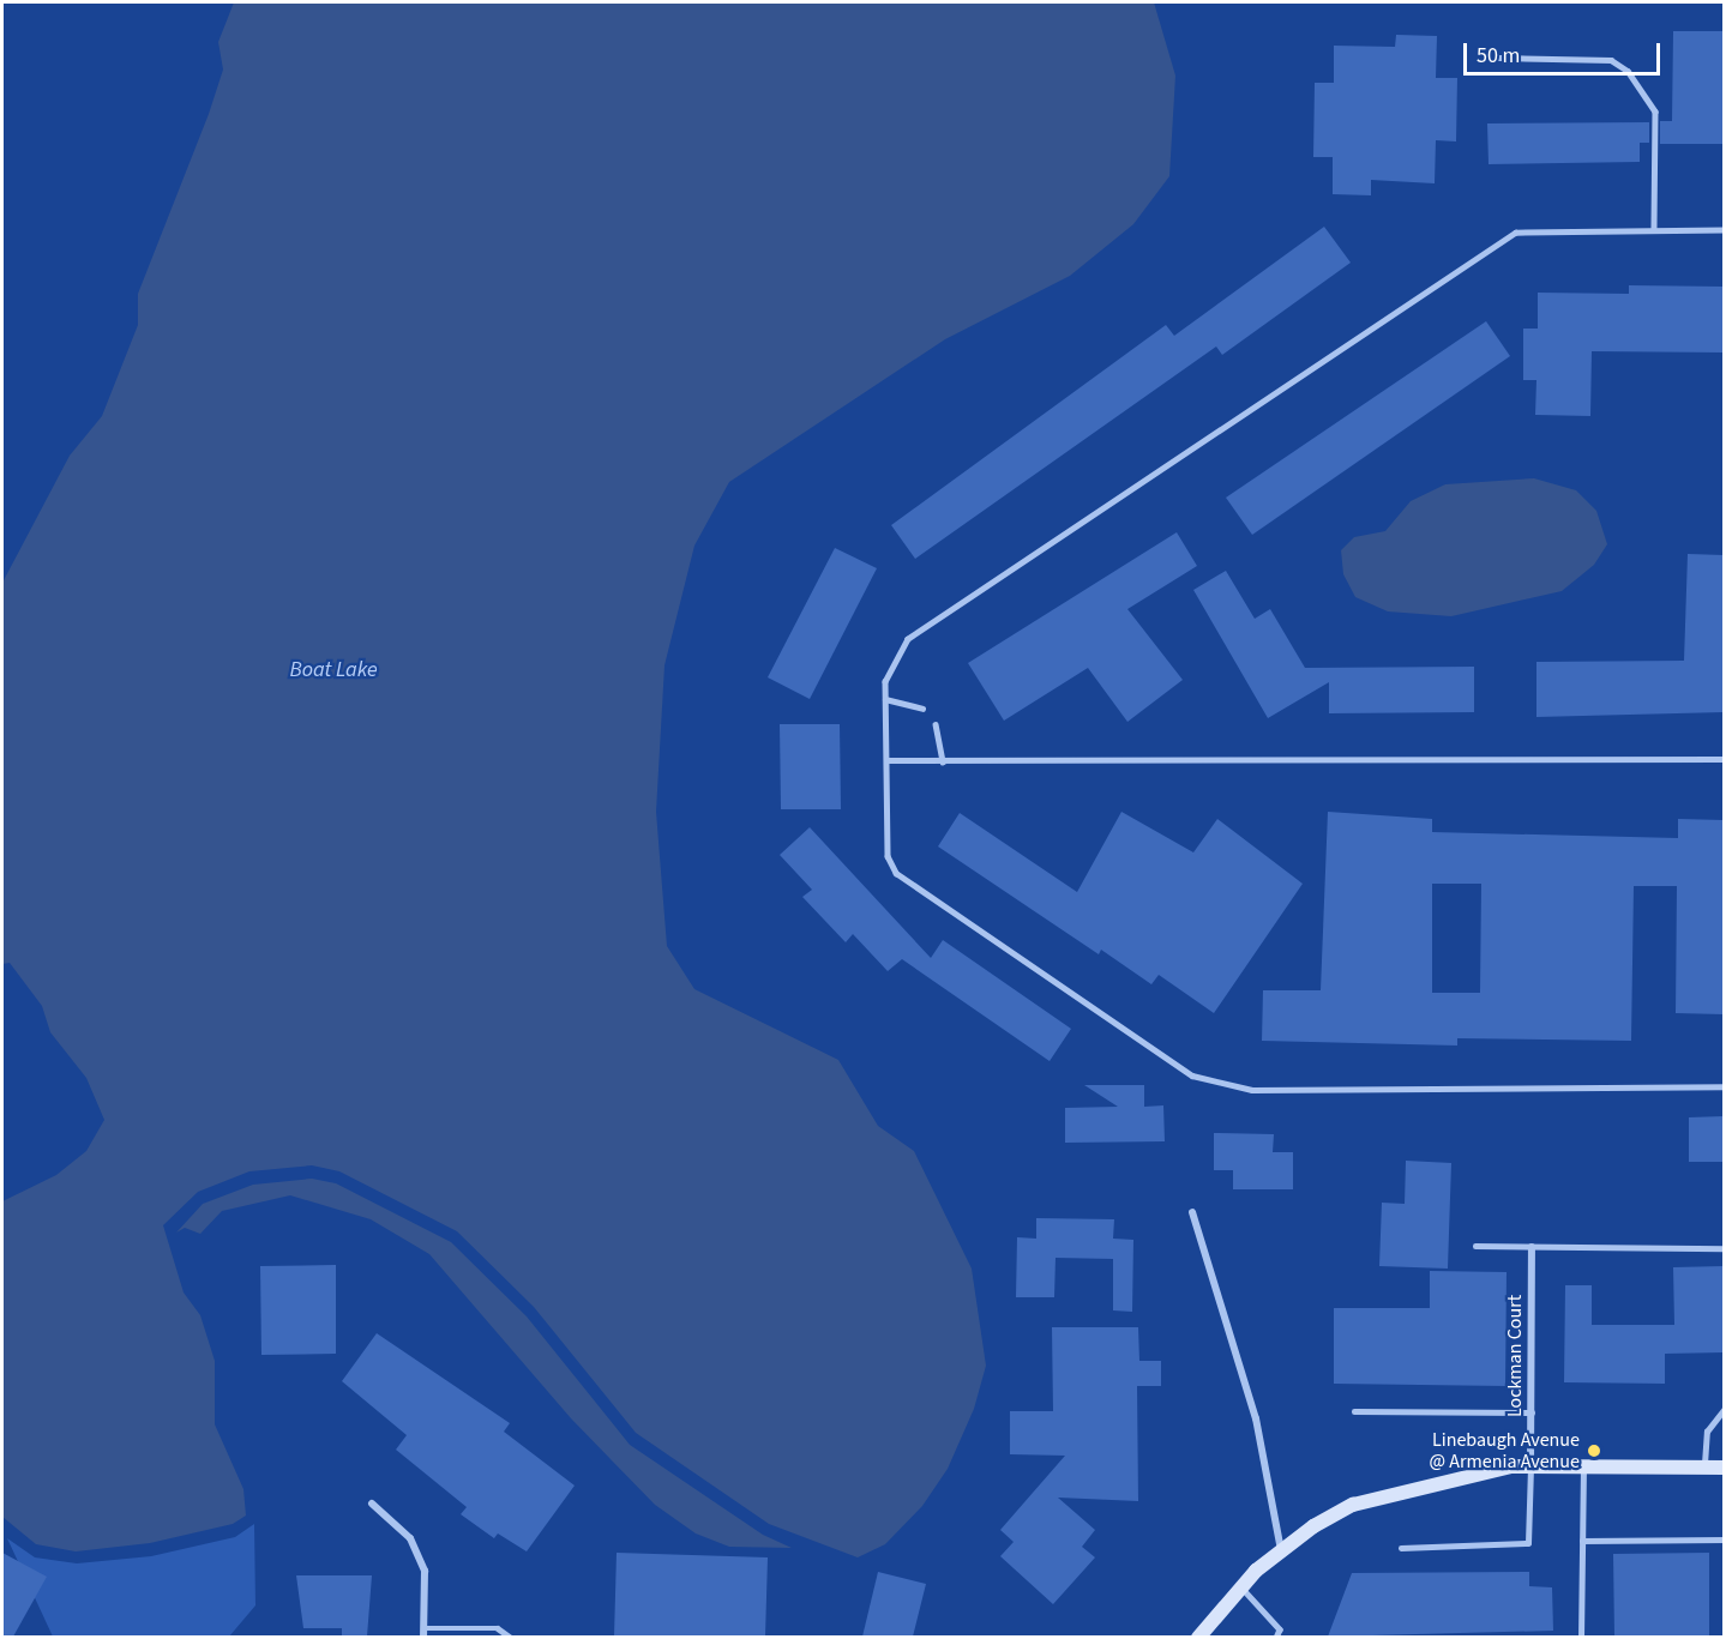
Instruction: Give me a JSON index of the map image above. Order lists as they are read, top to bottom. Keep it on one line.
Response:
{"streets":{"street":["Lockman Court"]},"water":["Boat Lake"],"places":["Linebaugh Avenue @ Armenia Avenue"],"scale_bar":"50 m"}
